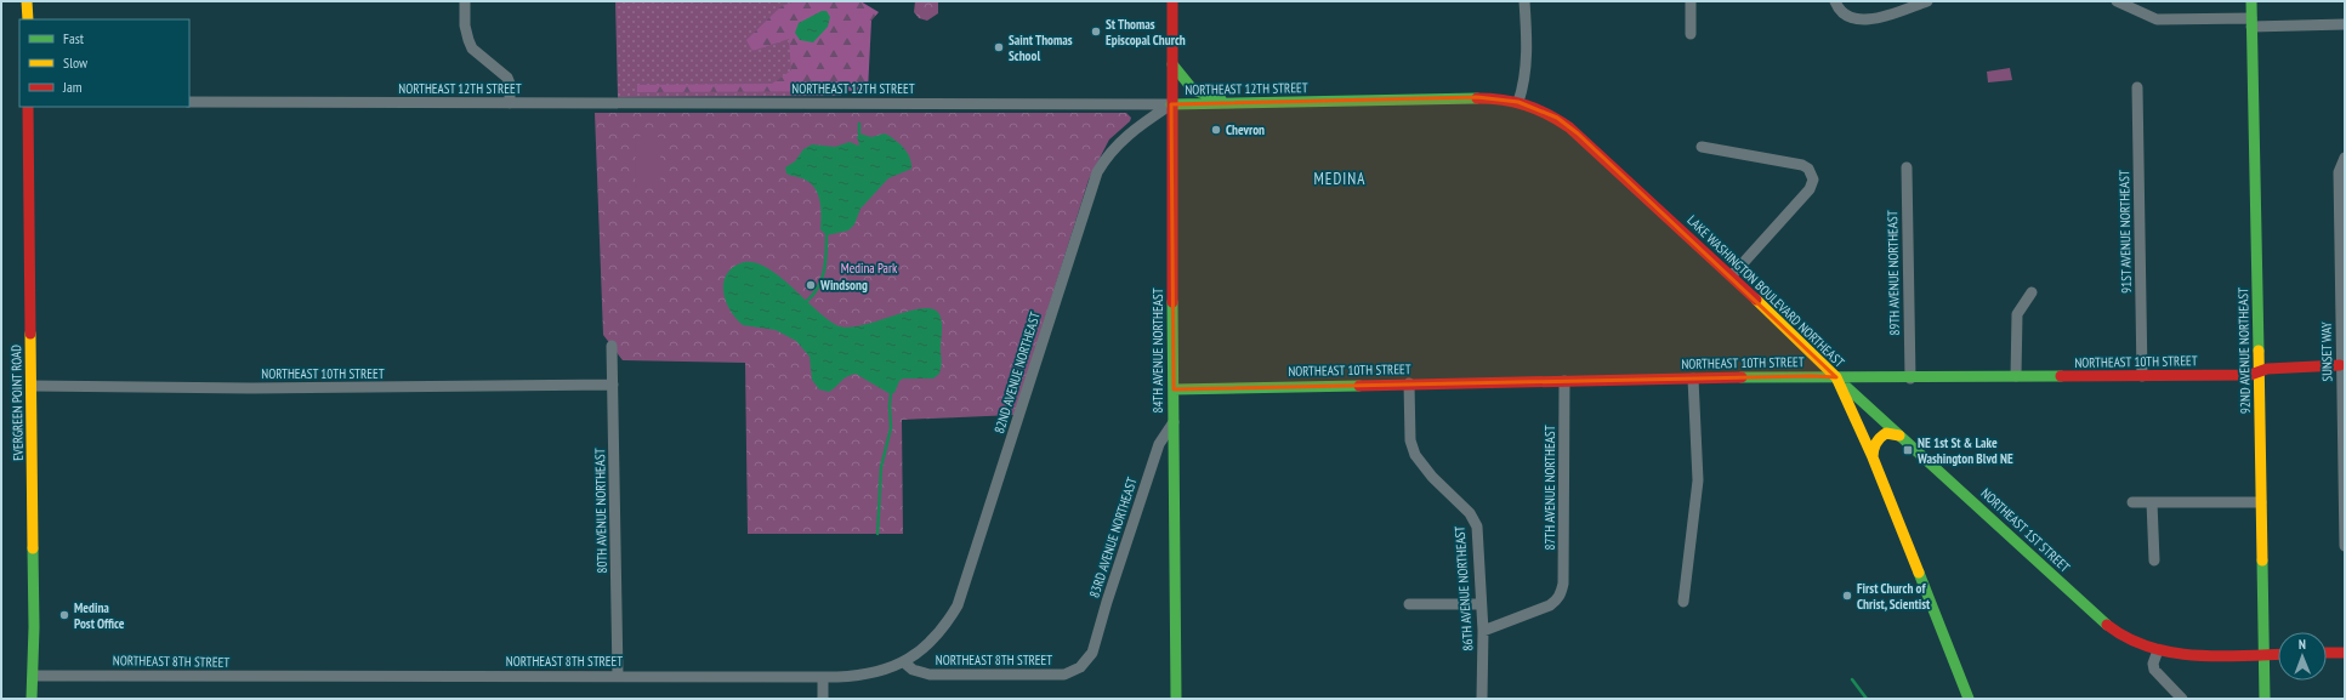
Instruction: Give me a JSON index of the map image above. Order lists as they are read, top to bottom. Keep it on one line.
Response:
{"streets":{"main road":["NORTHEAST 12TH STREET","LAKE WASHINGTON BOULEVARD NORTHEAST","84TH AVENUE NORTHEAST","92ND AVENUE NORTHEAST","NORTHEAST 10TH STREET","EVERGREEN POINT ROAD","NORTHEAST 1ST STREET"],"street":["91ST AVENUE NORTHEAST","89TH AVENUE NORTHEAST","SUNSET WAY","82ND AVENUE NORTHEAST","87TH AVENUE NORTHEAST","80TH AVENUE NORTHEAST","83RD AVENUE NORTHEAST","86TH AVENUE NORTHEAST","NORTHEAST 8TH STREET"]},"crossings":[["NORTHEAST 12TH STREET","LAKE WASHINGTON BOULEVARD NORTHEAST"],["NORTHEAST 12TH STREET","84TH AVENUE NORTHEAST"],["NORTHEAST 12TH STREET","82ND AVENUE NORTHEAST"],["91ST AVENUE NORTHEAST","NORTHEAST 10TH STREET"],["89TH AVENUE NORTHEAST","NORTHEAST 10TH STREET"],["LAKE WASHINGTON BOULEVARD NORTHEAST","NORTHEAST 10TH STREET"],["LAKE WASHINGTON BOULEVARD NORTHEAST","NORTHEAST 1ST STREET"],["84TH AVENUE NORTHEAST","NORTHEAST 10TH STREET"],["84TH AVENUE NORTHEAST","82ND AVENUE NORTHEAST"],["84TH AVENUE NORTHEAST","83RD AVENUE NORTHEAST"],["92ND AVENUE NORTHEAST","NORTHEAST 10TH STREET"],["SUNSET WAY","NORTHEAST 10TH STREET"],["NORTHEAST 10TH STREET","EVERGREEN POINT ROAD"],["NORTHEAST 10TH STREET","87TH AVENUE NORTHEAST"],["NORTHEAST 10TH STREET","80TH AVENUE NORTHEAST"],["NORTHEAST 10TH STREET","NORTHEAST 1ST STREET"],["NORTHEAST 10TH STREET","86TH AVENUE NORTHEAST"],["82ND AVENUE NORTHEAST","NORTHEAST 8TH STREET"],["EVERGREEN POINT ROAD","NORTHEAST 8TH STREET"],["87TH AVENUE NORTHEAST","86TH AVENUE NORTHEAST"],["80TH AVENUE NORTHEAST","NORTHEAST 8TH STREET"],["83RD AVENUE NORTHEAST","NORTHEAST 8TH STREET"]],"districts":["MEDINA"],"parks":["Medina Park"],"places":{"other":["St Thomas Episcopal Church","Saint Thomas School","Chevron","Windsong","First Church of Christ, Scientist","Medina Post Office"],"transit":["NE 1st St & Lake Washington Blvd NE"]},"legend":["Fast","Slow","Jam"],"north":"top"}
